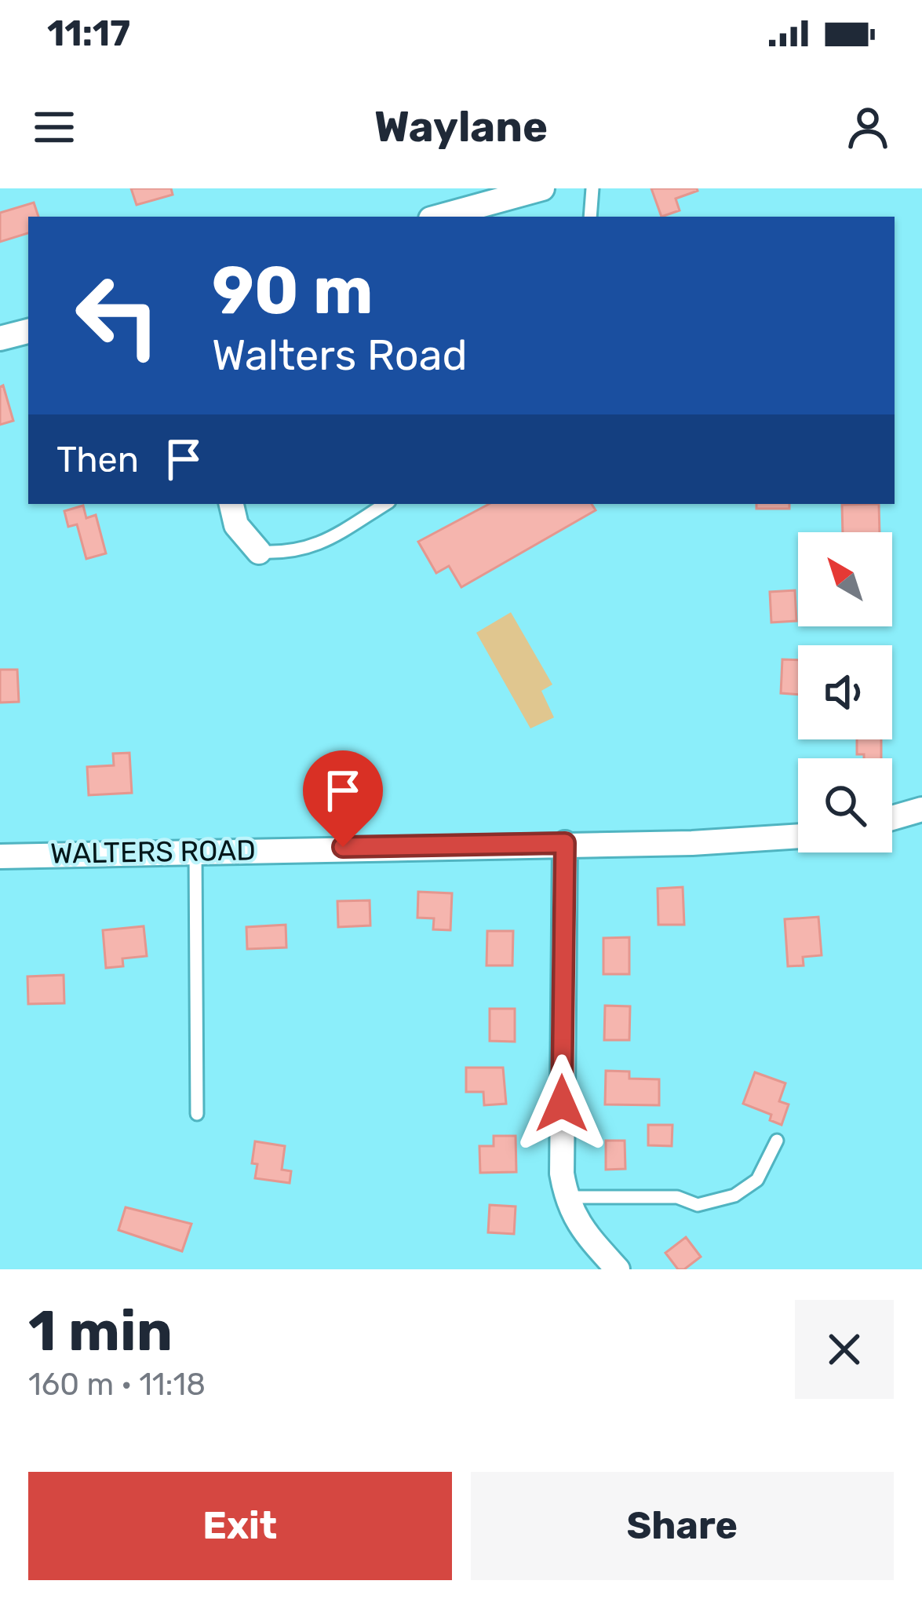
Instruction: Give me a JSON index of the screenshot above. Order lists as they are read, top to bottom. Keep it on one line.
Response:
{"streets":{"street":["WALTERS ROAD"]},"north":"top left","page":{"status":"11:17","header":"Waylane","turn":["90 m","Walters Road"],"then":"Then","heading":["1 min","160 m · 11:18"],"buttons":["Exit","Share"]}}
